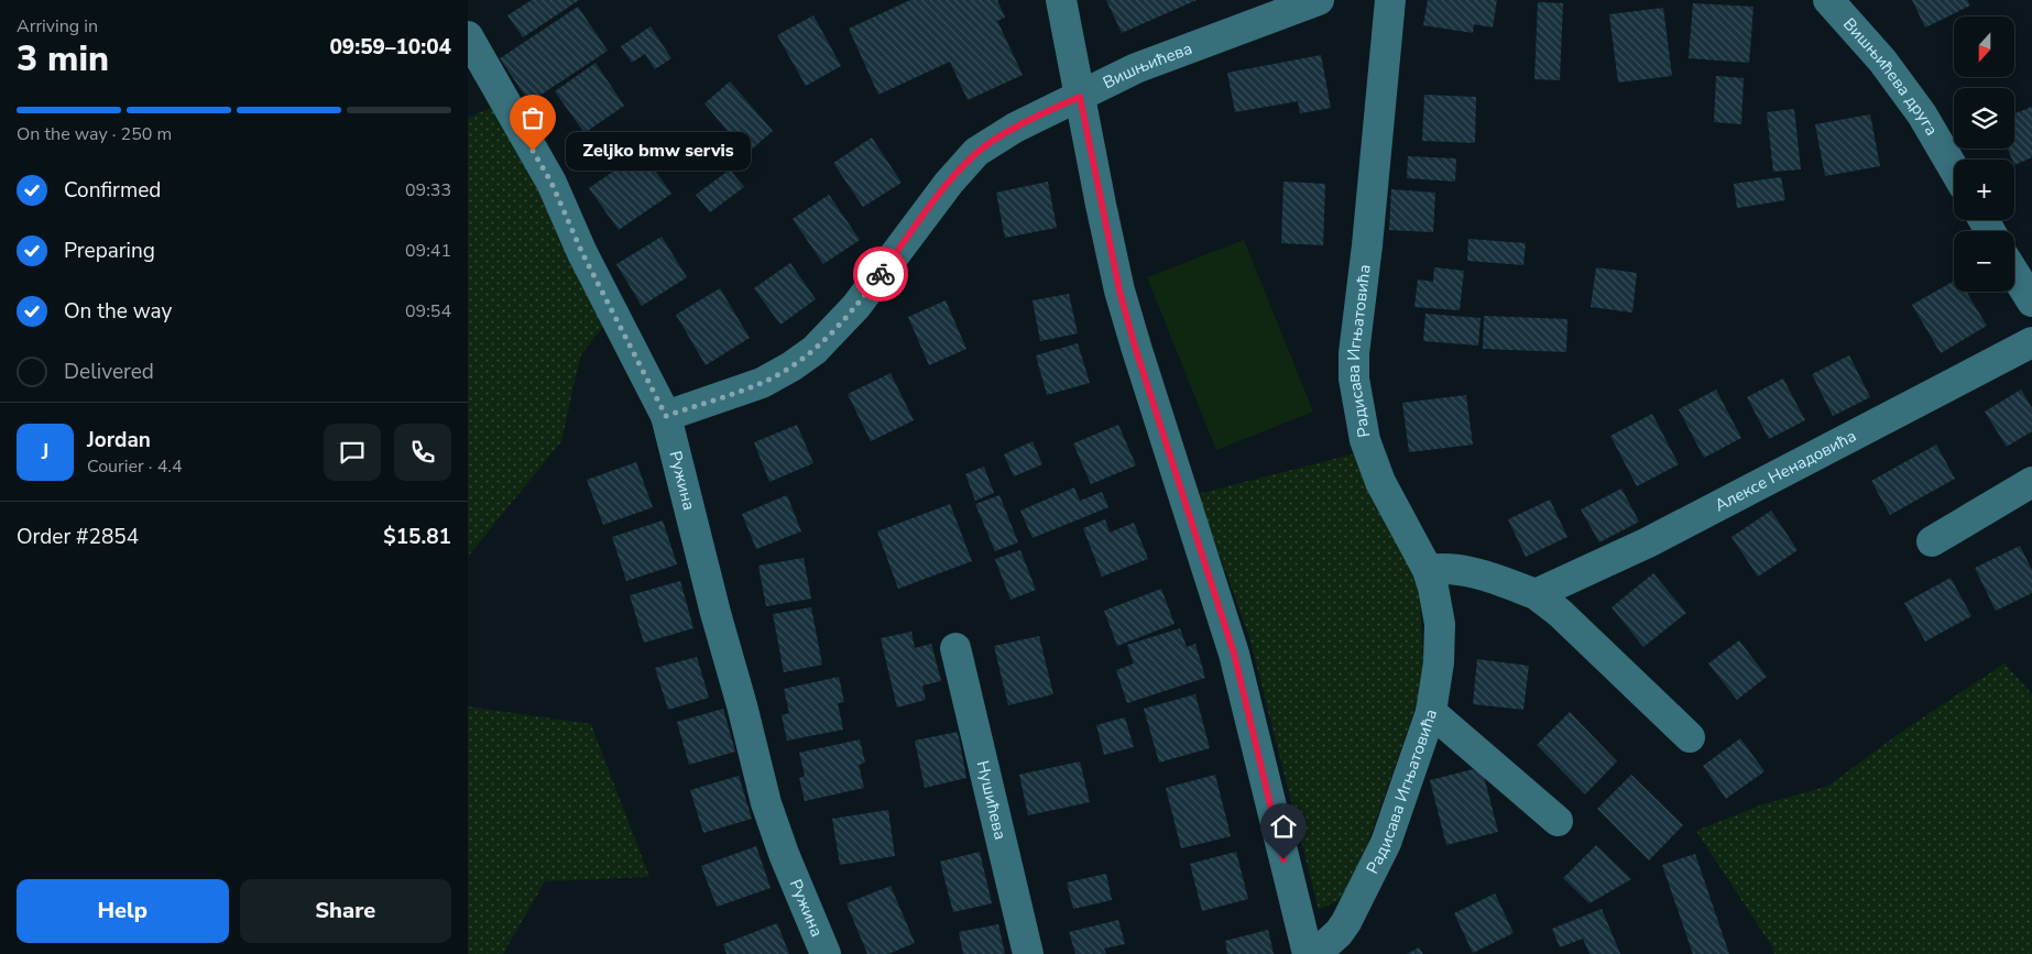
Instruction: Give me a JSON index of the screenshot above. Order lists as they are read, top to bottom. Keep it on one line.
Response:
{"streets":{"street":["Вишњићева","Вишњићева друга","Радисава Игњатовића","Алексе Ненадовића","Ружина","Нушићева"]},"crossings":[["Вишњићева","Ружина"]],"places":["Zeljko bmw servis"],"north":"bottom","page":{"heading":["3 min","Arriving in","09:59–10:04"],"panel":["Jordan","Courier · 4.4","Order #2854","$15.81"],"map_buttons":["+","−"],"bar":"On the way · 250 m","bubble":"Zeljko bmw servis","list":[["Confirmed","09:33"],["Preparing","09:41"],["On the way","09:54"],"Delivered"],"round":"J","buttons":["Help","Share"]}}
